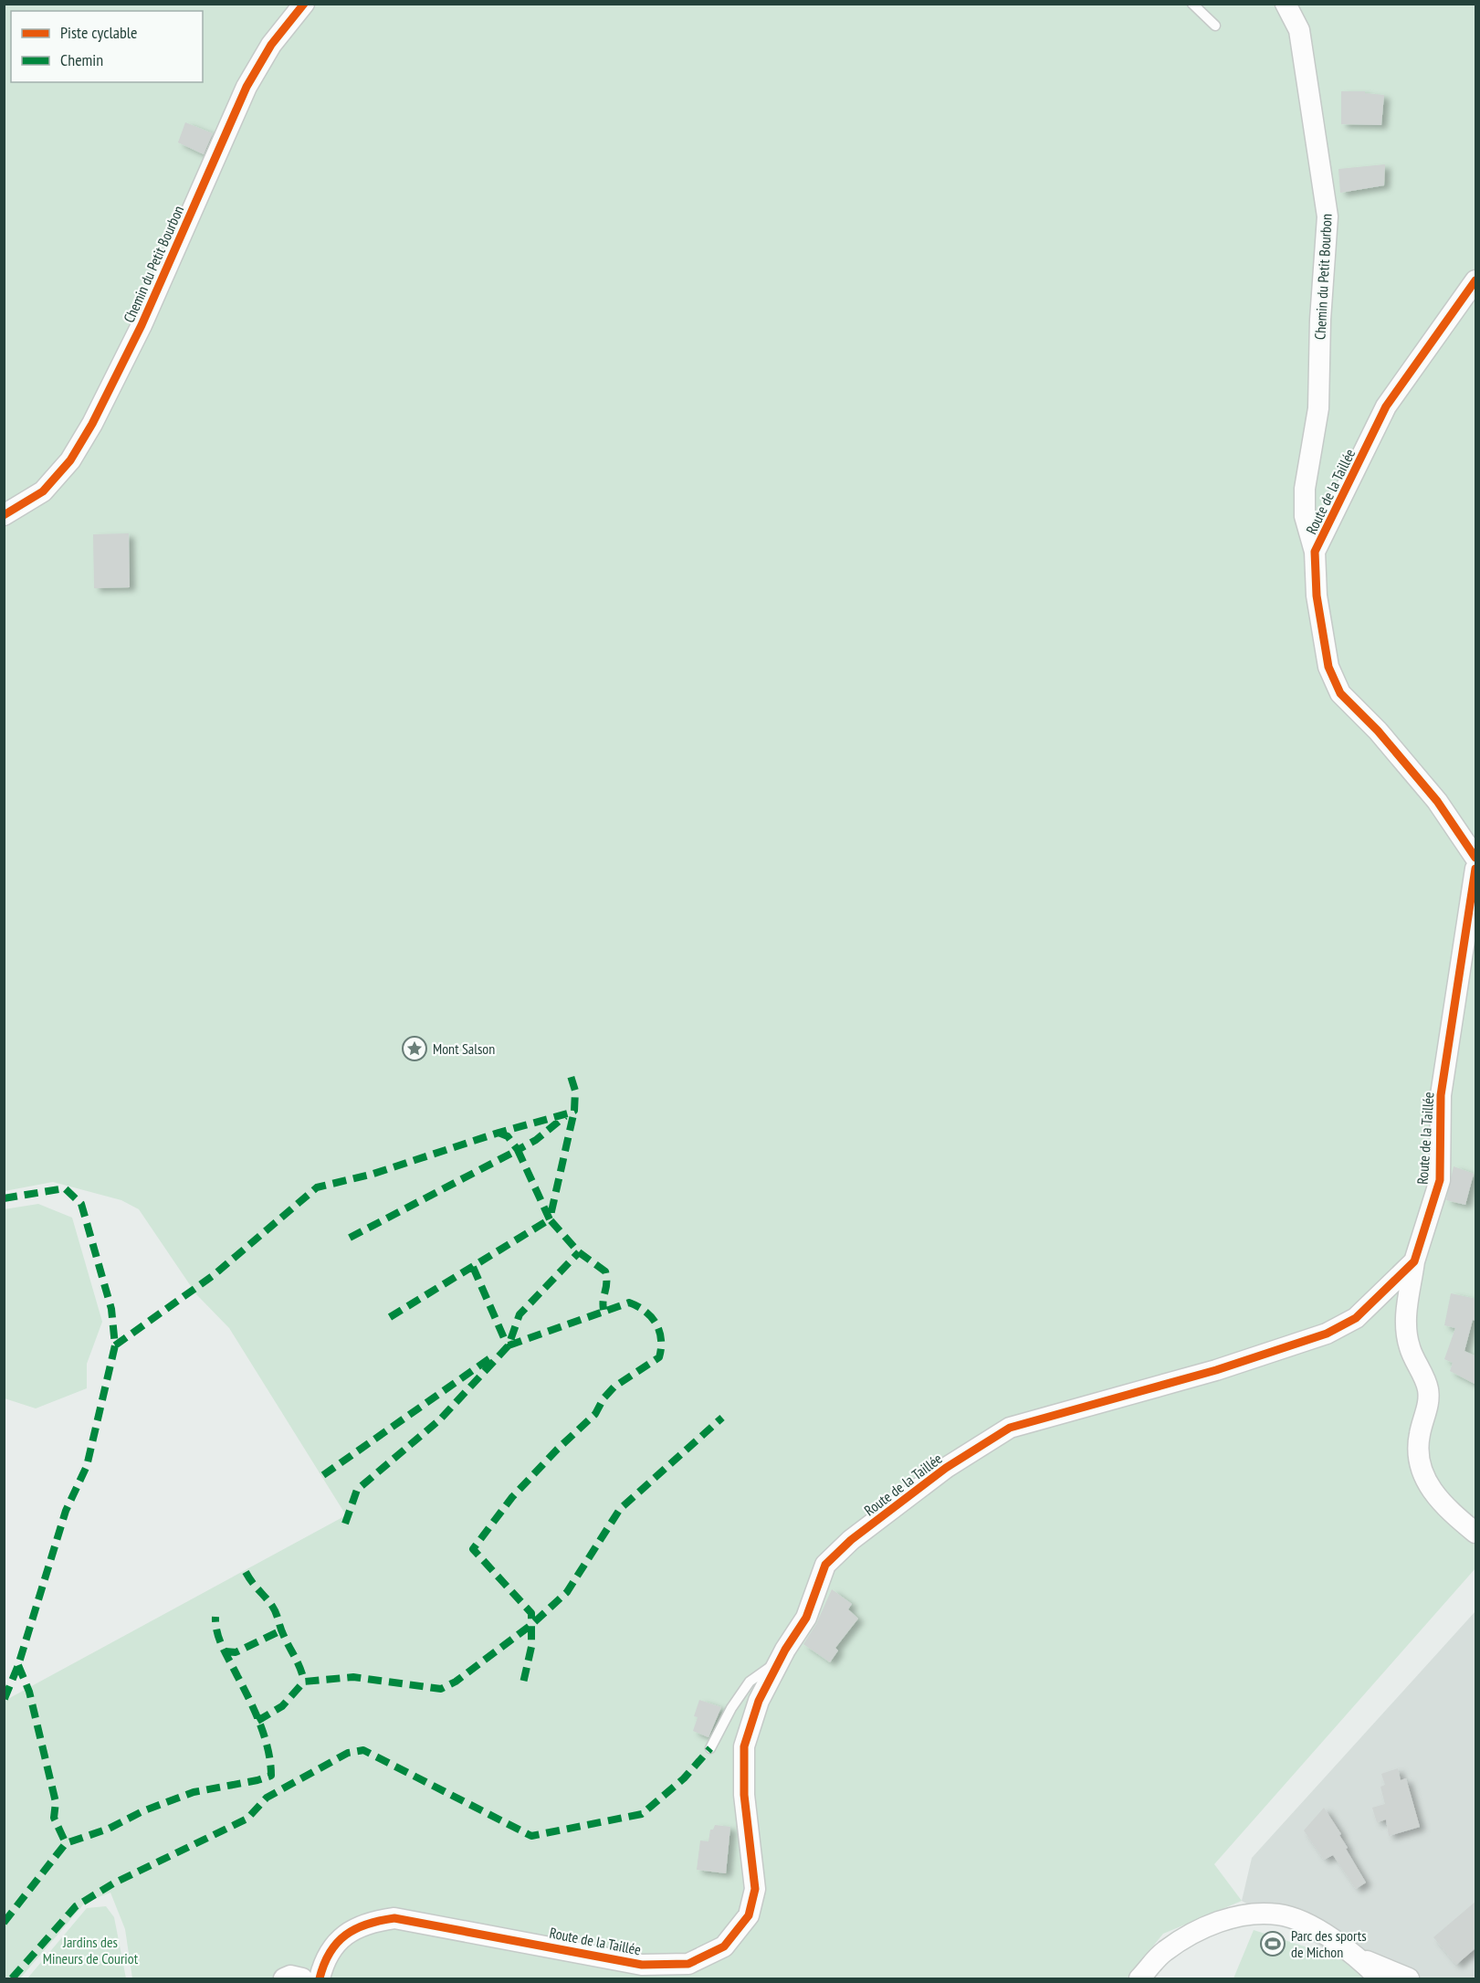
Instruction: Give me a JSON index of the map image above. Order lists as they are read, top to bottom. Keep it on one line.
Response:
{"streets":{"street":["Chemin du Petit Bourbon","Route de la Taillée"]},"crossings":[["Chemin du Petit Bourbon","Route de la Taillée"]],"parks":["Jardins des Mineurs de Couriot"],"places":{"place":["Mont Salson"],"sports":["Parc des sports de Michon"]},"legend":["Piste cyclable","Chemin"]}
